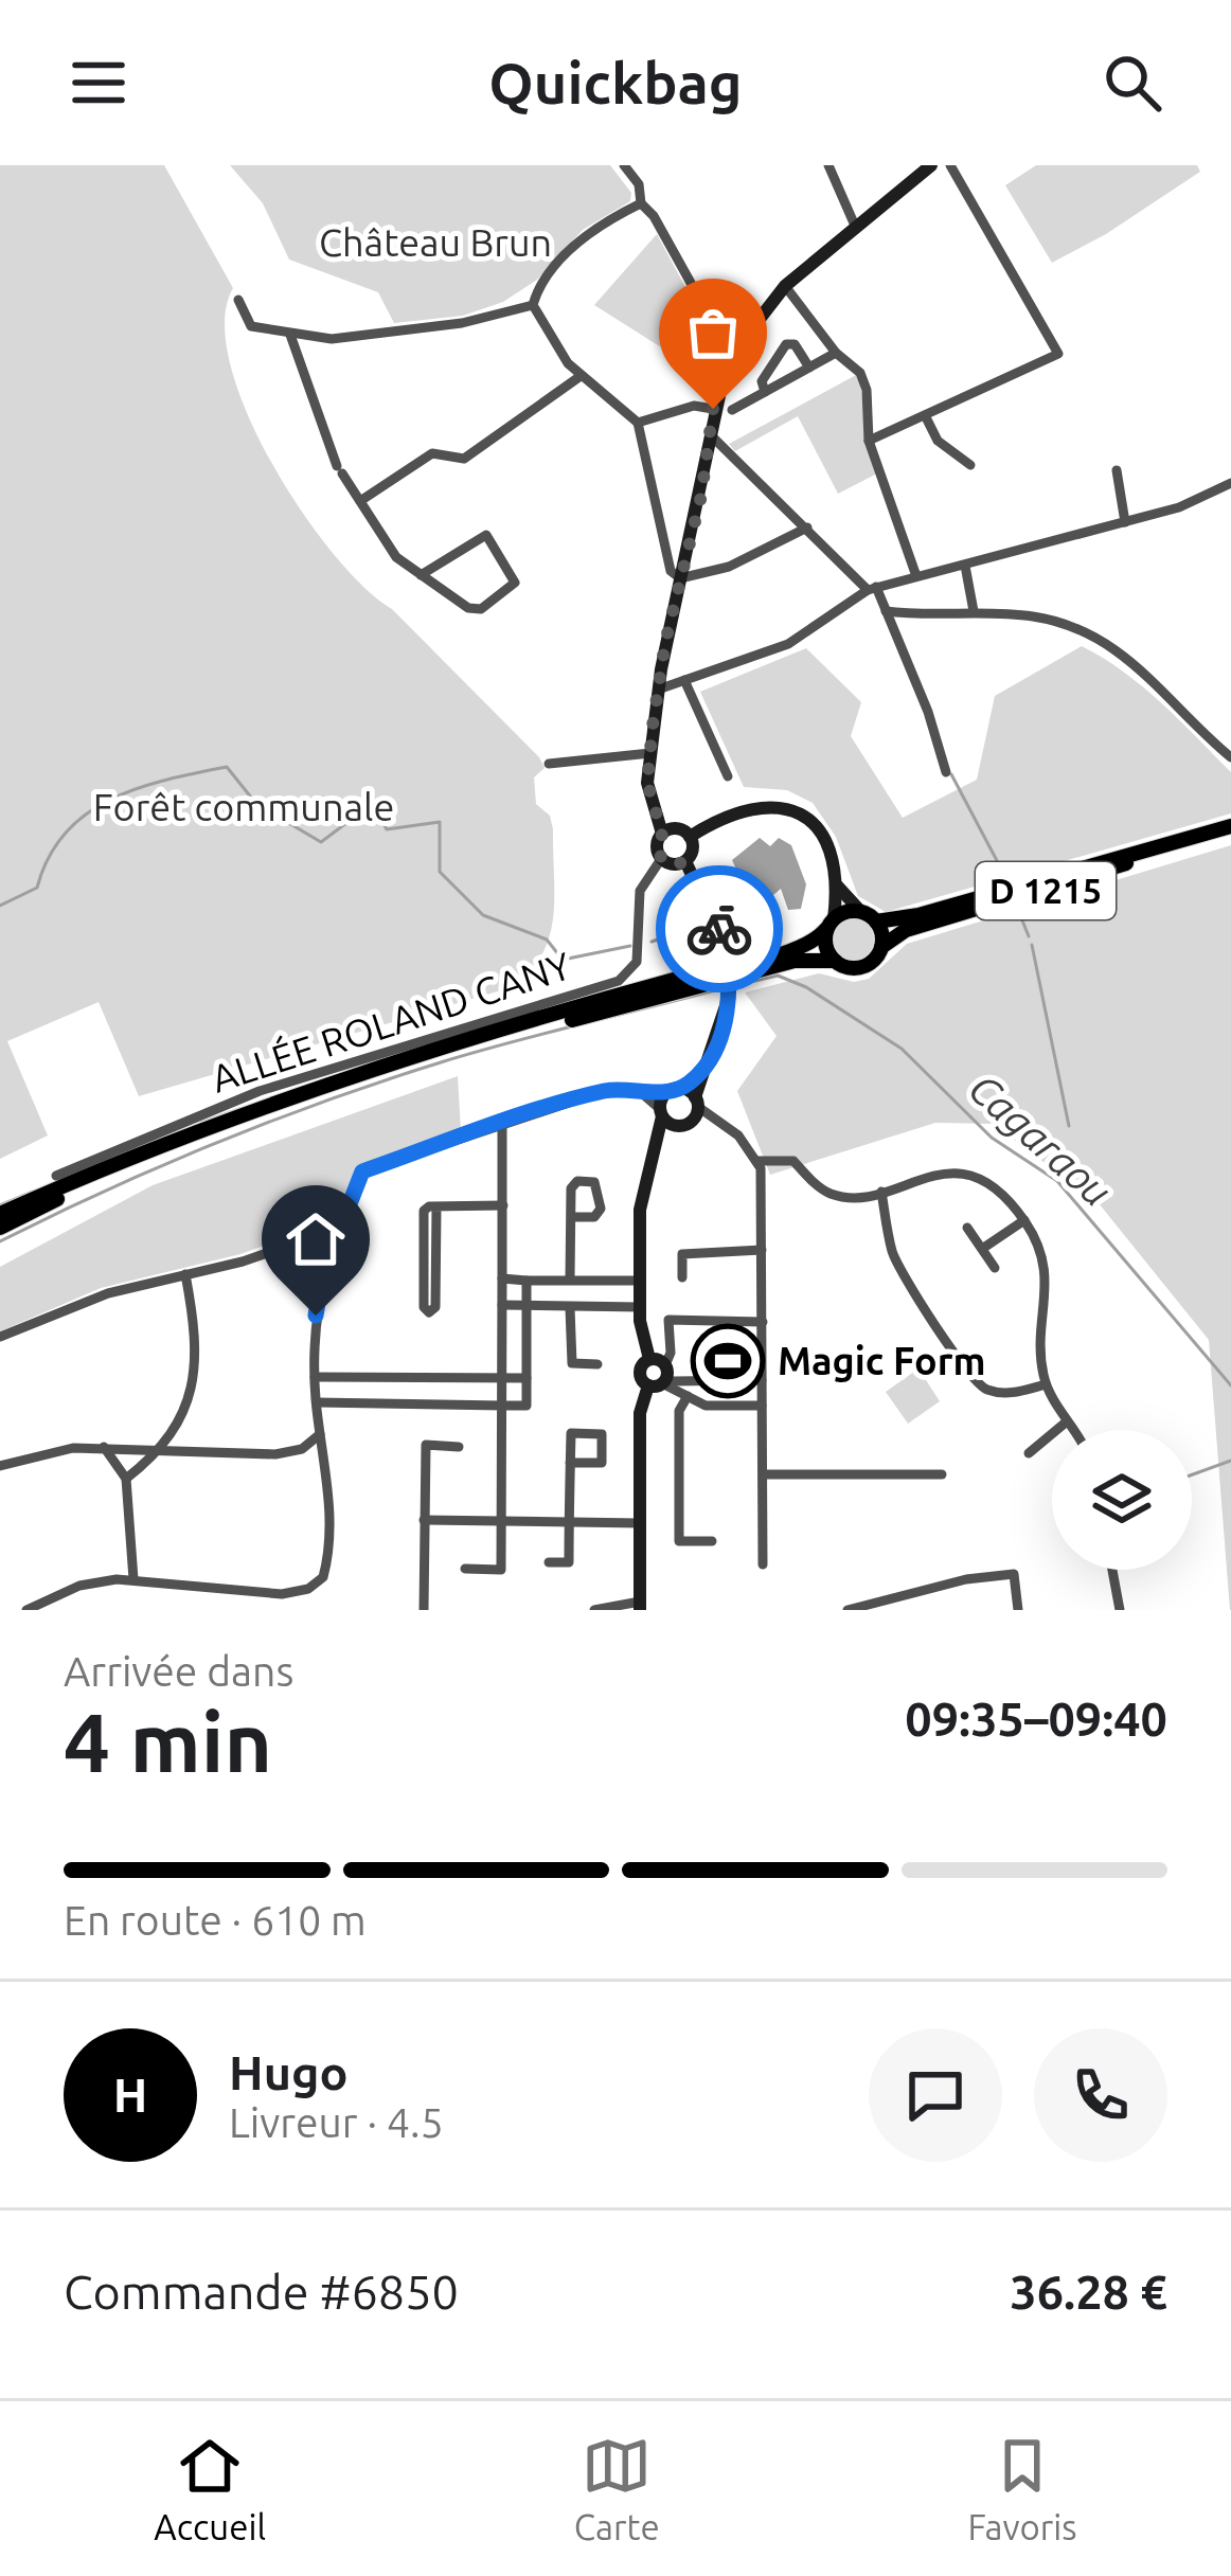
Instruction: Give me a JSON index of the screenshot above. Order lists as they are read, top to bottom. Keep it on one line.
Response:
{"streets":{"main road":["D 1215"],"street":["ALLÉE ROLAND CANY"]},"water":["Cagaraou"],"parks":["Château Brun","Forêt communale"],"places":{"sports":["Magic Form"]},"page":{"header":"Quickbag","heading":["4 min","Arrivée dans","09:35–09:40"],"panel":["Hugo","Livreur · 4.5","Commande #6850","36.28 €"],"bar":"En route · 610 m","round":"H","tabs":["Accueil","Carte","Favoris"]}}
